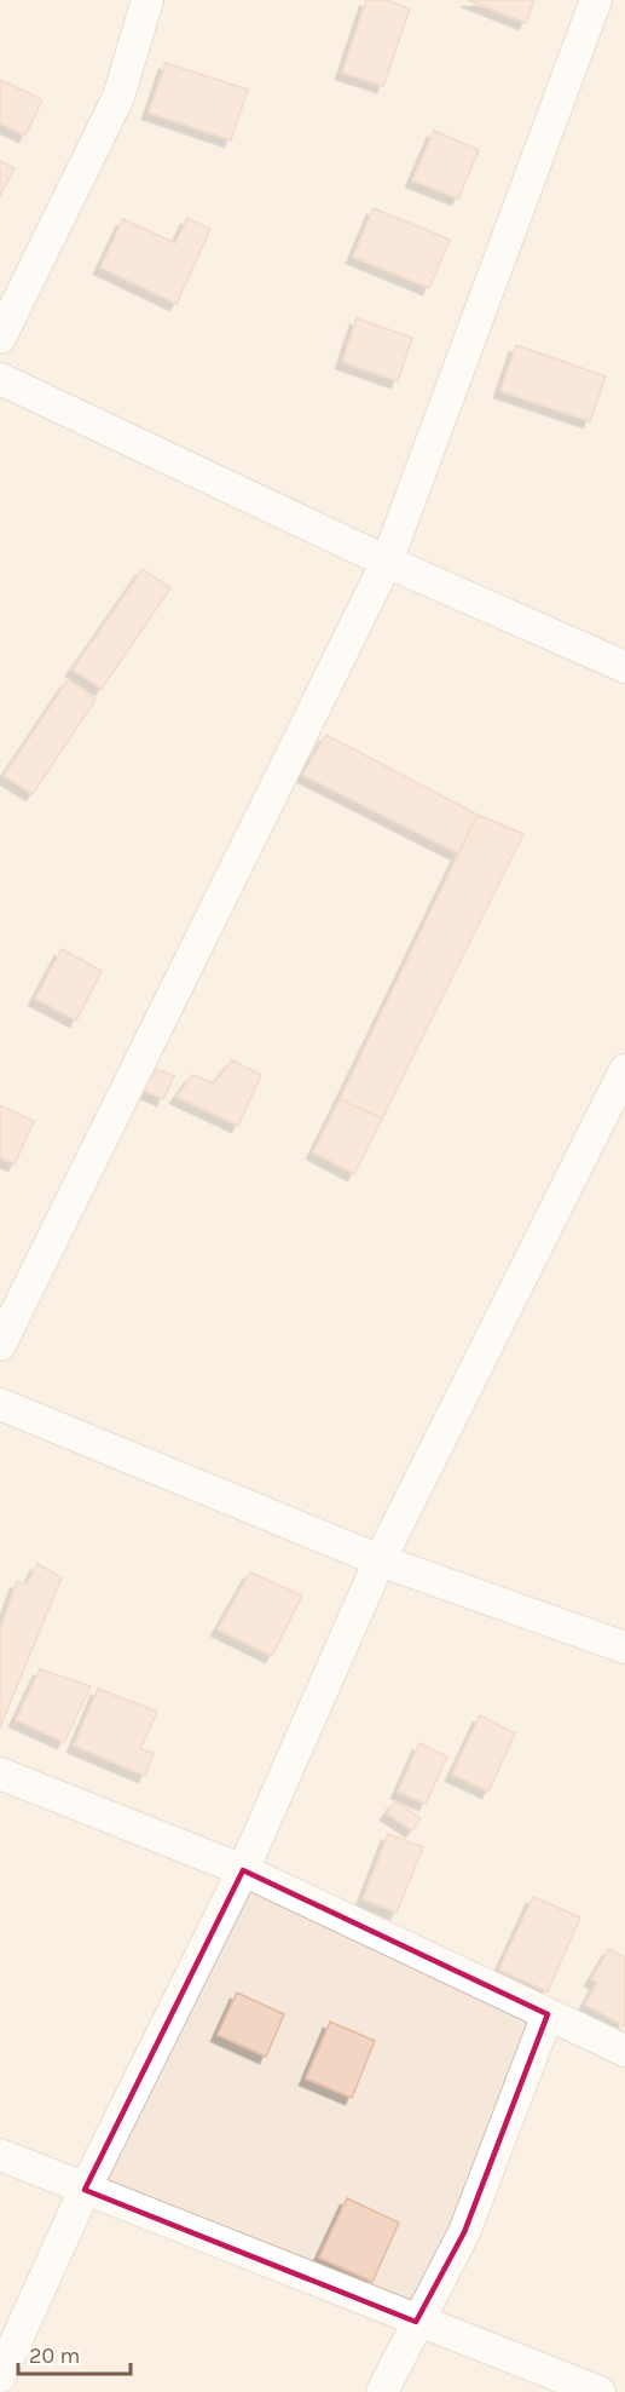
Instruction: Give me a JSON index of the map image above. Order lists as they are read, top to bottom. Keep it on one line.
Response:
{"scale_bar":"20 m"}
